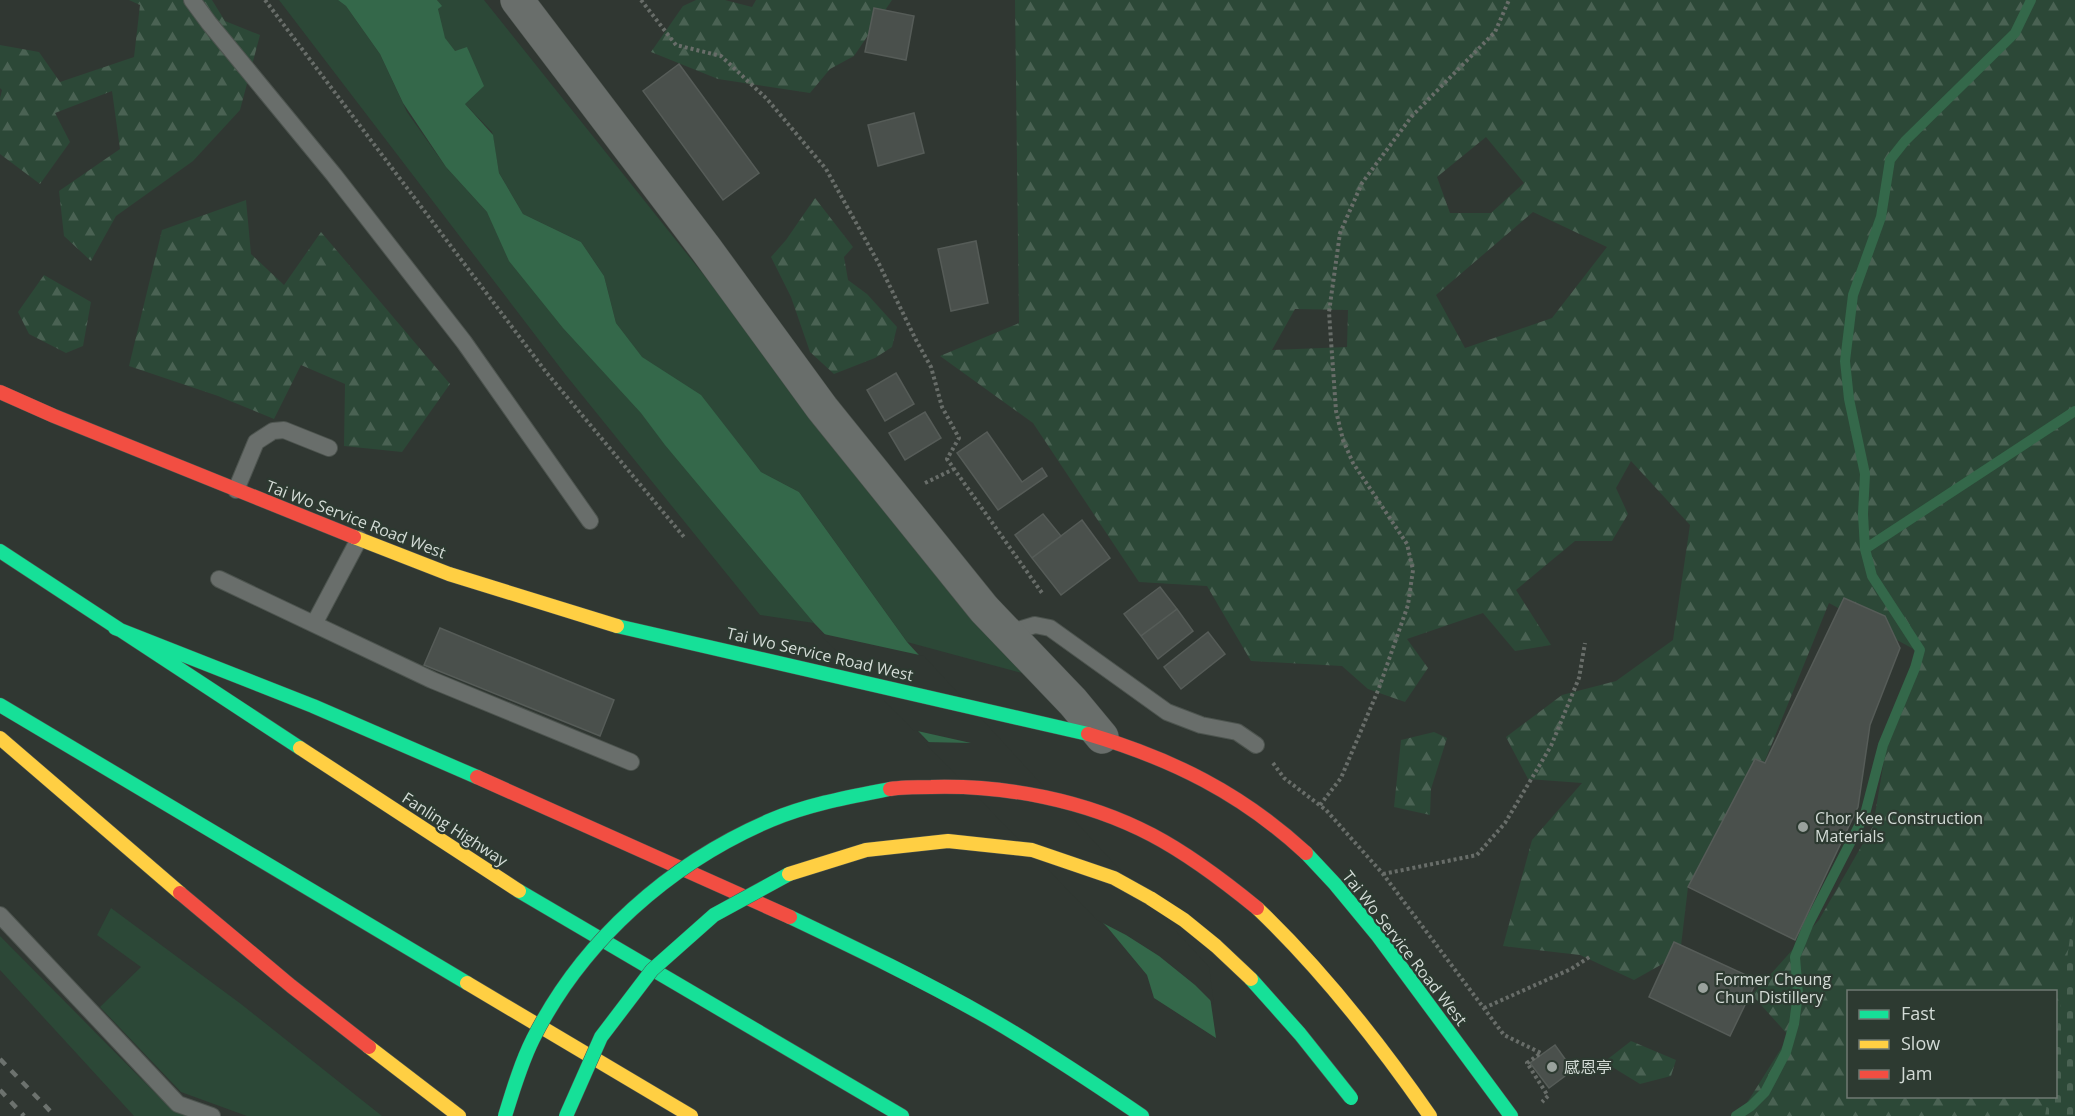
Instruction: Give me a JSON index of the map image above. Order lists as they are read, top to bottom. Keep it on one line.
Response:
{"streets":{"main road":["Tai Wo Service Road West","Fanling Highway"]},"places":["Chor Kee Construction Materials","Former Cheung Chun Distillery","感恩亭"],"legend":["Fast","Slow","Jam"]}
